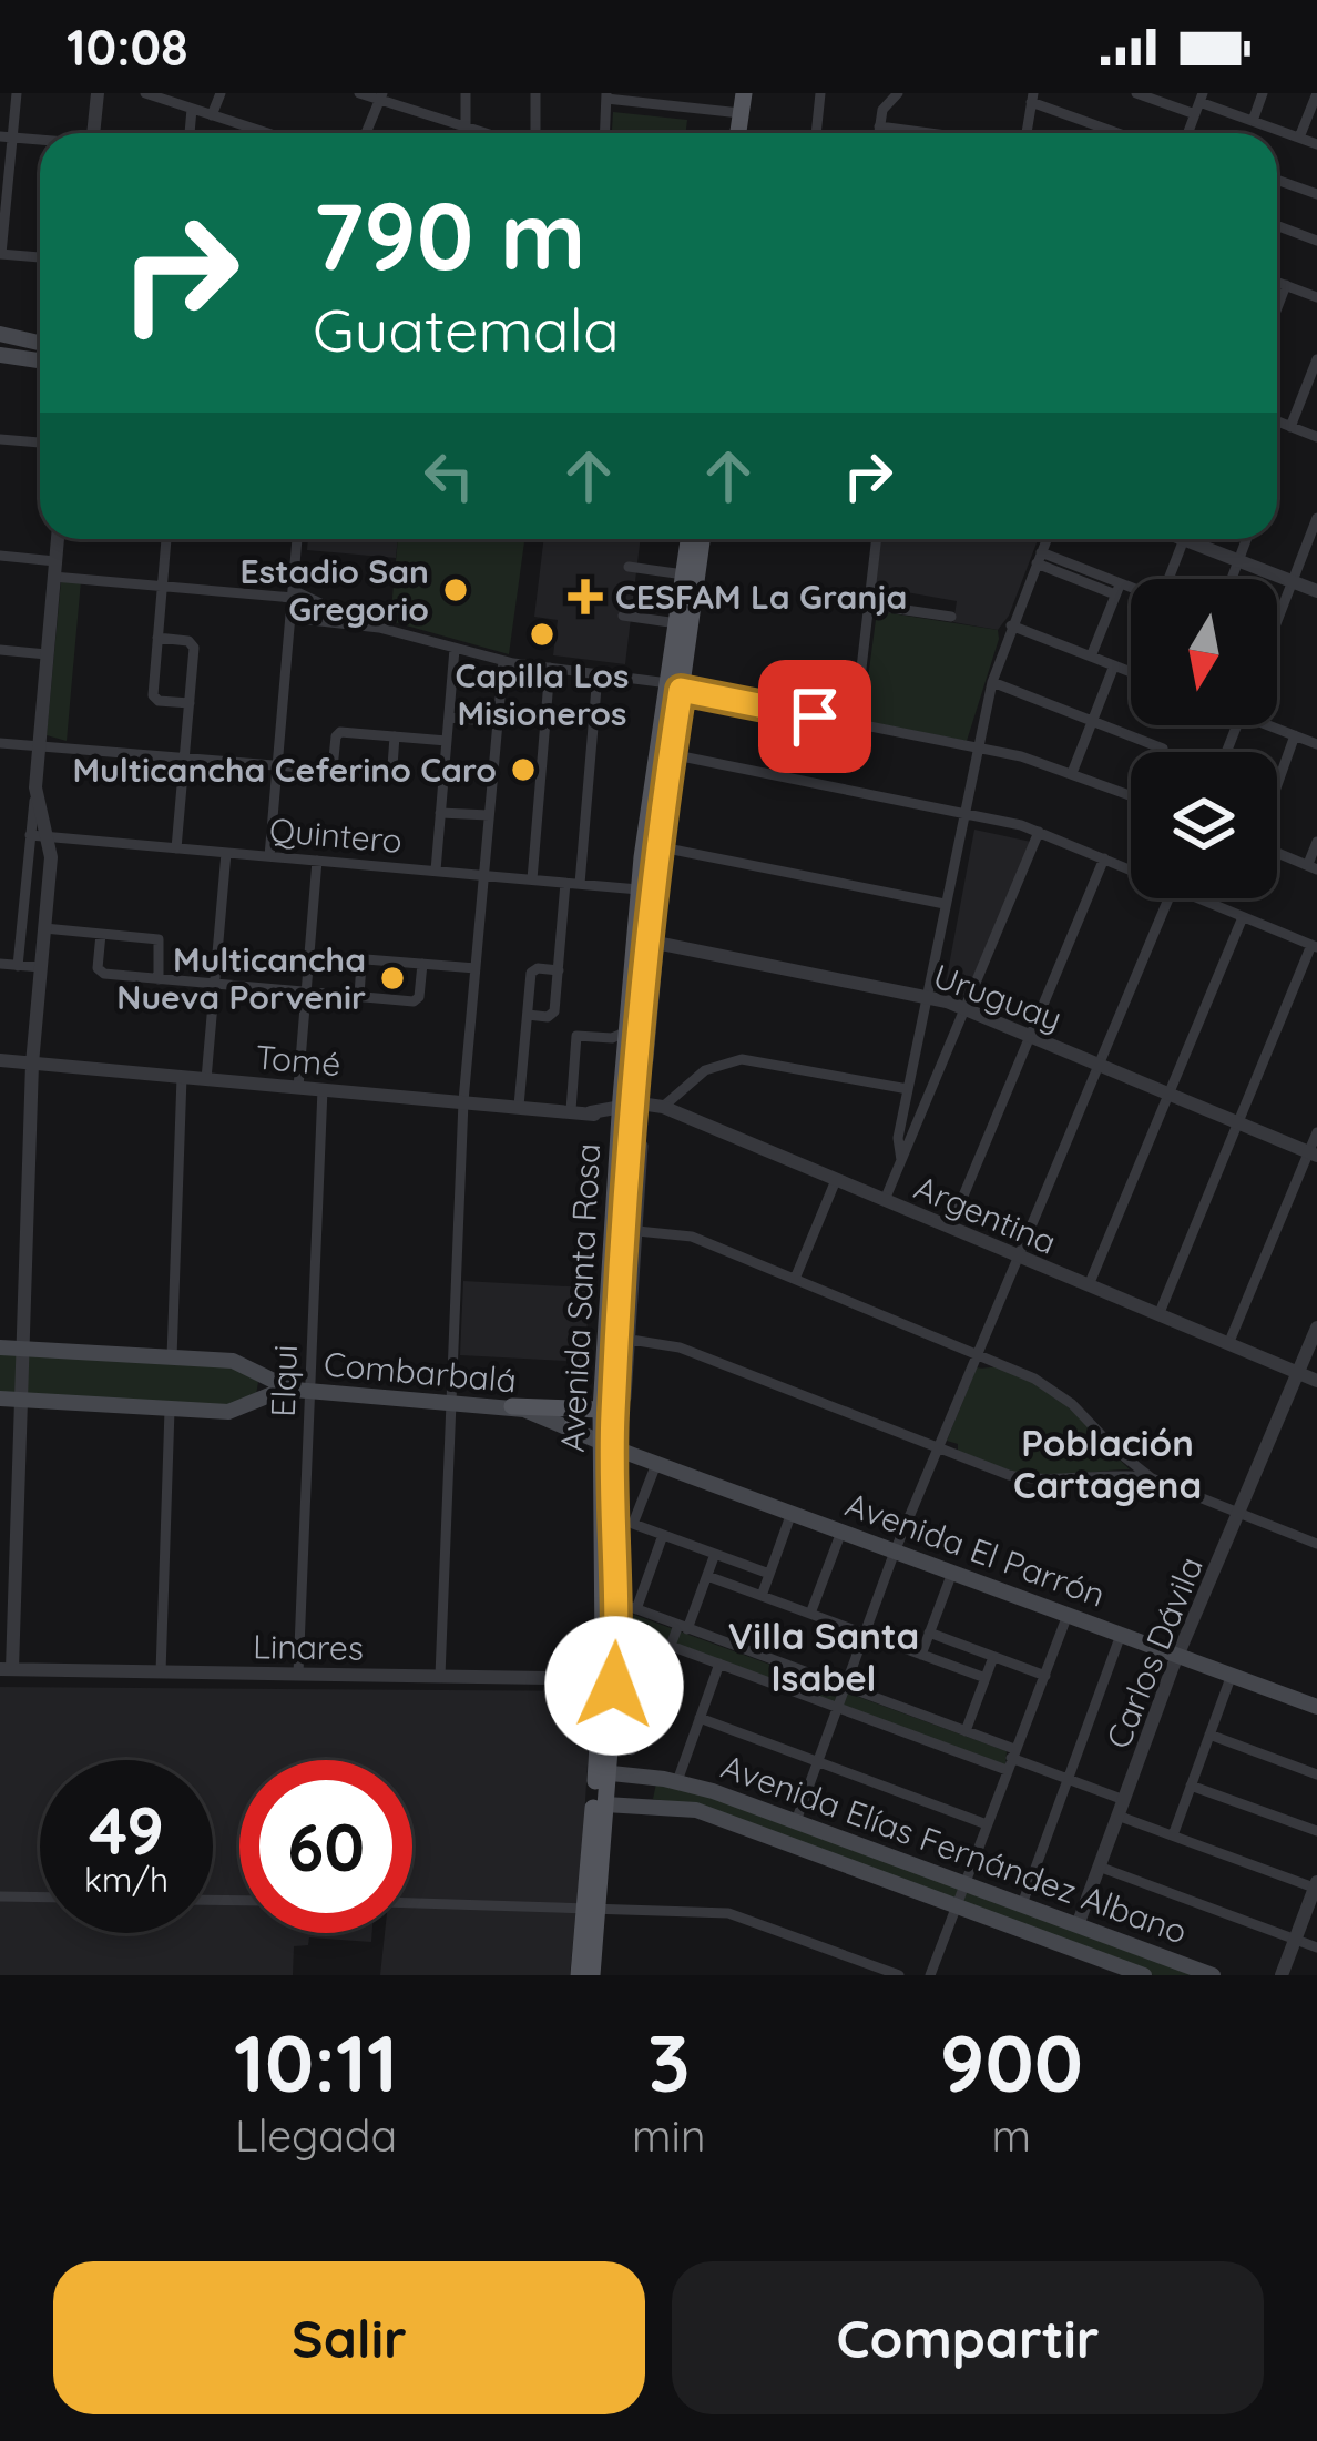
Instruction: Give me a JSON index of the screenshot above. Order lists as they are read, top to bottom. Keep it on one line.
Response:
{"streets":{"main road":["Avenida Santa Rosa","Combarbalá","Avenida El Parrón","Avenida Elías Fernández Albano"],"street":["Quintero","Uruguay","Tomé","Argentina","Elqui","Linares","Carlos Dávila"]},"crossings":[["Quintero","Avenida Santa Rosa"],["Uruguay","Avenida Santa Rosa"],["Tomé","Argentina"],["Tomé","Avenida Santa Rosa"],["Tomé","Elqui"],["Argentina","Avenida Santa Rosa"],["Argentina","Carlos Dávila"],["Avenida Santa Rosa","Combarbalá"],["Avenida Santa Rosa","Avenida El Parrón"],["Avenida Santa Rosa","Linares"],["Avenida Santa Rosa","Avenida Elías Fernández Albano"],["Combarbalá","Elqui"],["Combarbalá","Avenida El Parrón"],["Elqui","Linares"],["Avenida El Parrón","Carlos Dávila"],["Carlos Dávila","Avenida Elías Fernández Albano"]],"districts":["Población Cartagena","Villa Santa Isabel"],"places":{"other":["Estadio San Gregorio","Capilla Los Misioneros","Multicancha Ceferino Caro","Multicancha Nueva Porvenir"],"health":["CESFAM La Granja"]},"north":"bottom","page":{"status":"10:08","turn":["790 m","Guatemala"],"speed":"49 km/h","limit":"60","eta":["10:11","Llegada","3","min","900","m"],"buttons":["Salir","Compartir"]}}
